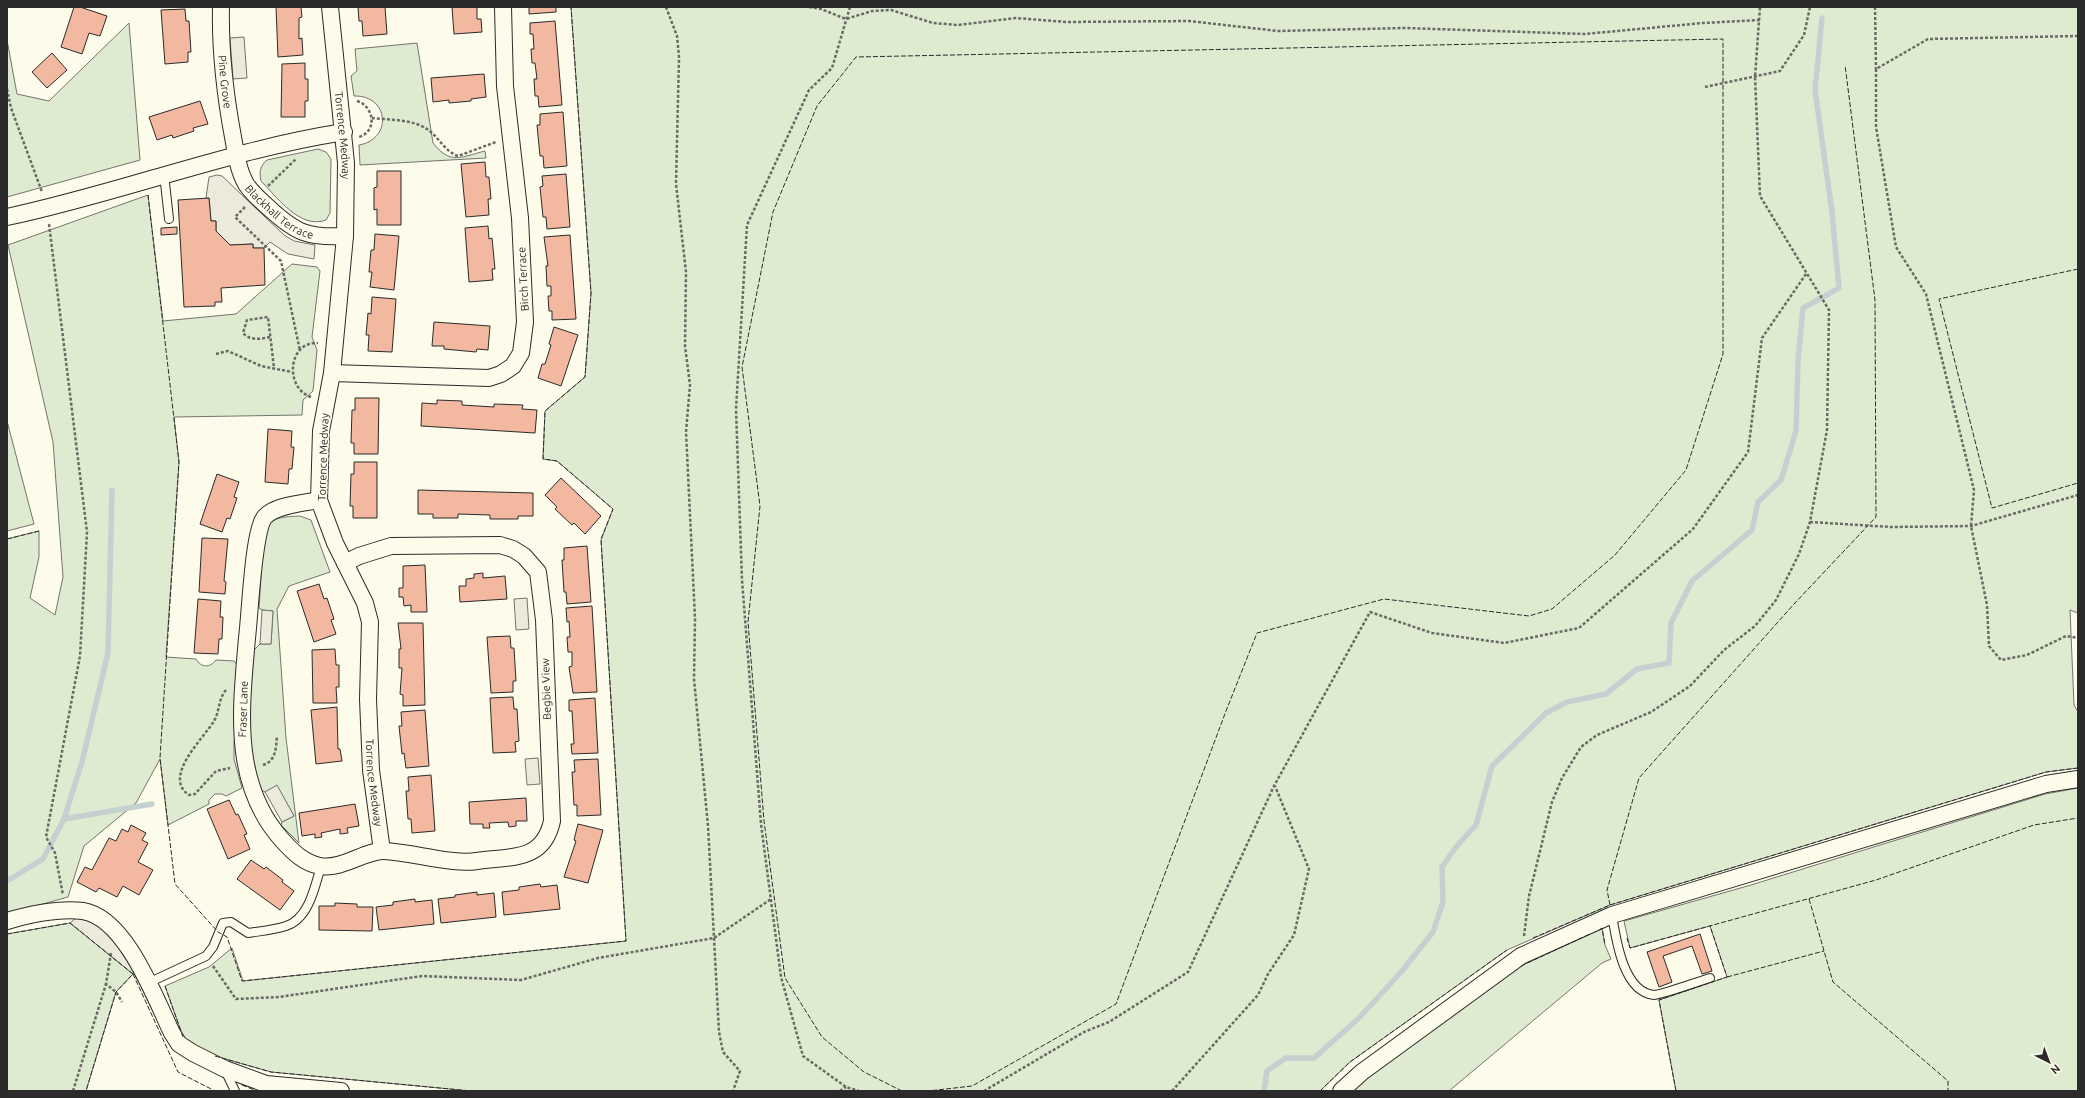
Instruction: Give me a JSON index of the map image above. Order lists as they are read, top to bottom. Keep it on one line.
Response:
{"streets":{"street":["Pine Grove","Torrence Medway","Blackhall Terrace","Birch Terrace","Begbie View","Fraser Lane"]},"crossings":[["Pine Grove","Blackhall Terrace"],["Torrence Medway","Blackhall Terrace"],["Torrence Medway","Birch Terrace"],["Torrence Medway","Begbie View"],["Torrence Medway","Fraser Lane"],["Begbie View","Fraser Lane"]],"north":"bottom right"}
